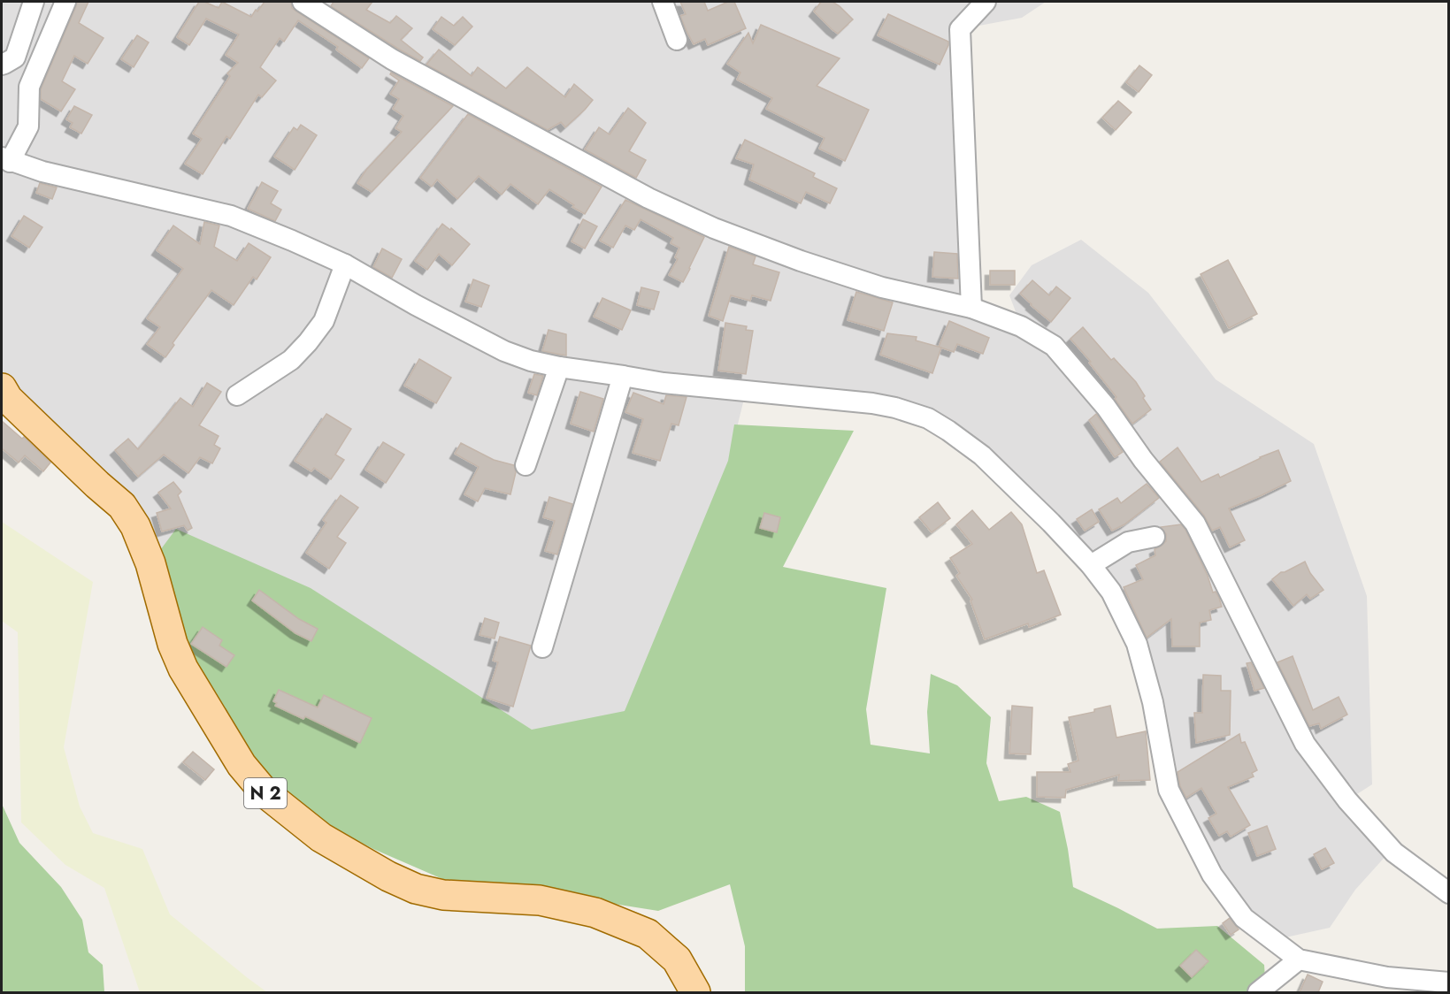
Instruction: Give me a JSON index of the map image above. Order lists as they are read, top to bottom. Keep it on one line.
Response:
{"streets":{"main road":["N 2"]}}
